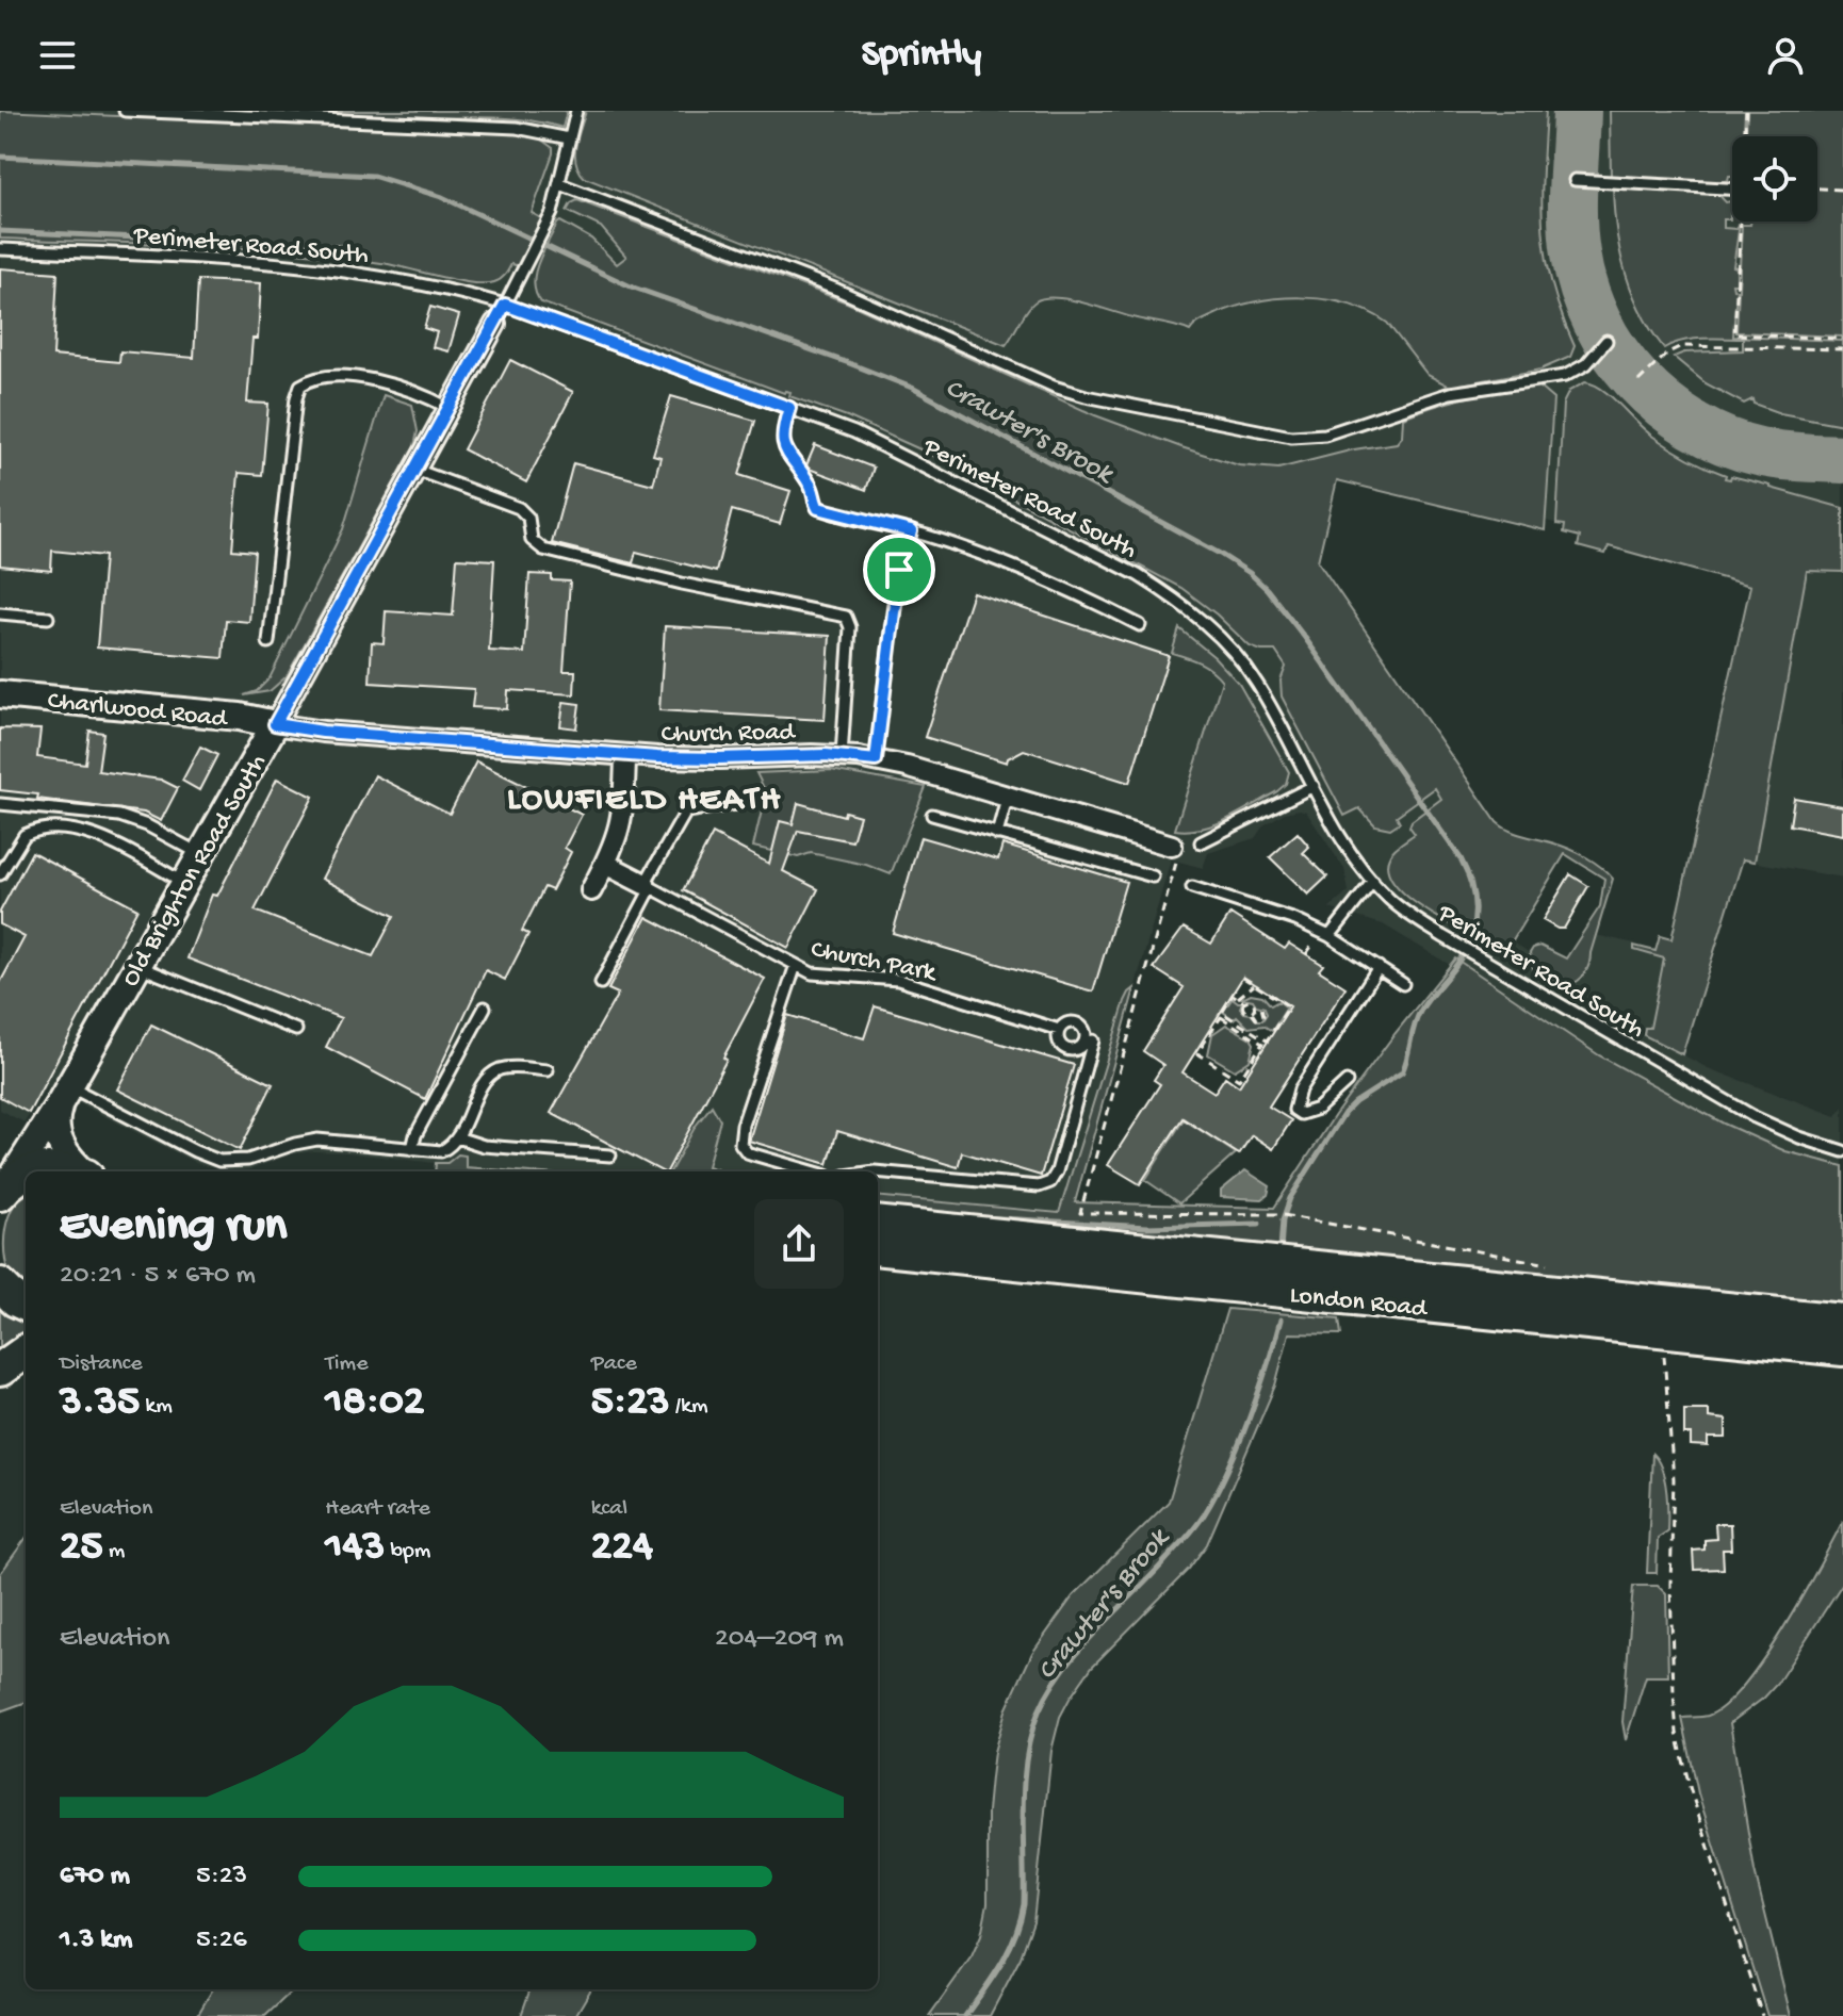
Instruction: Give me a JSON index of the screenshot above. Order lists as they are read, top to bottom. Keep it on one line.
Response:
{"streets":{"main road":["London Road"],"street":["Charlwood Road","Church Road","Old Brighton Road South"],"lane":["Perimeter Road South","Church Park"]},"crossings":[["Charlwood Road","Church Road"],["Charlwood Road","Old Brighton Road South"],["Church Road","Old Brighton Road South"]],"districts":["LOWFIELD HEATH"],"water":["Crawter's Brook"],"page":{"header":"Sprintly","heading":["Evening run","20:21 · 5 × 670 m"],"stats":[["Distance","3.35 km"],["Time","18:02"],["Pace","5:23 /km"],["Elevation","25 m"],["Heart rate","143 bpm"],["kcal","224"]],"chart":["Elevation","204–209 m"],"list":[{"name":"670 m","note":"5:23"},{"name":"1.3 km","note":"5:26"}]}}
